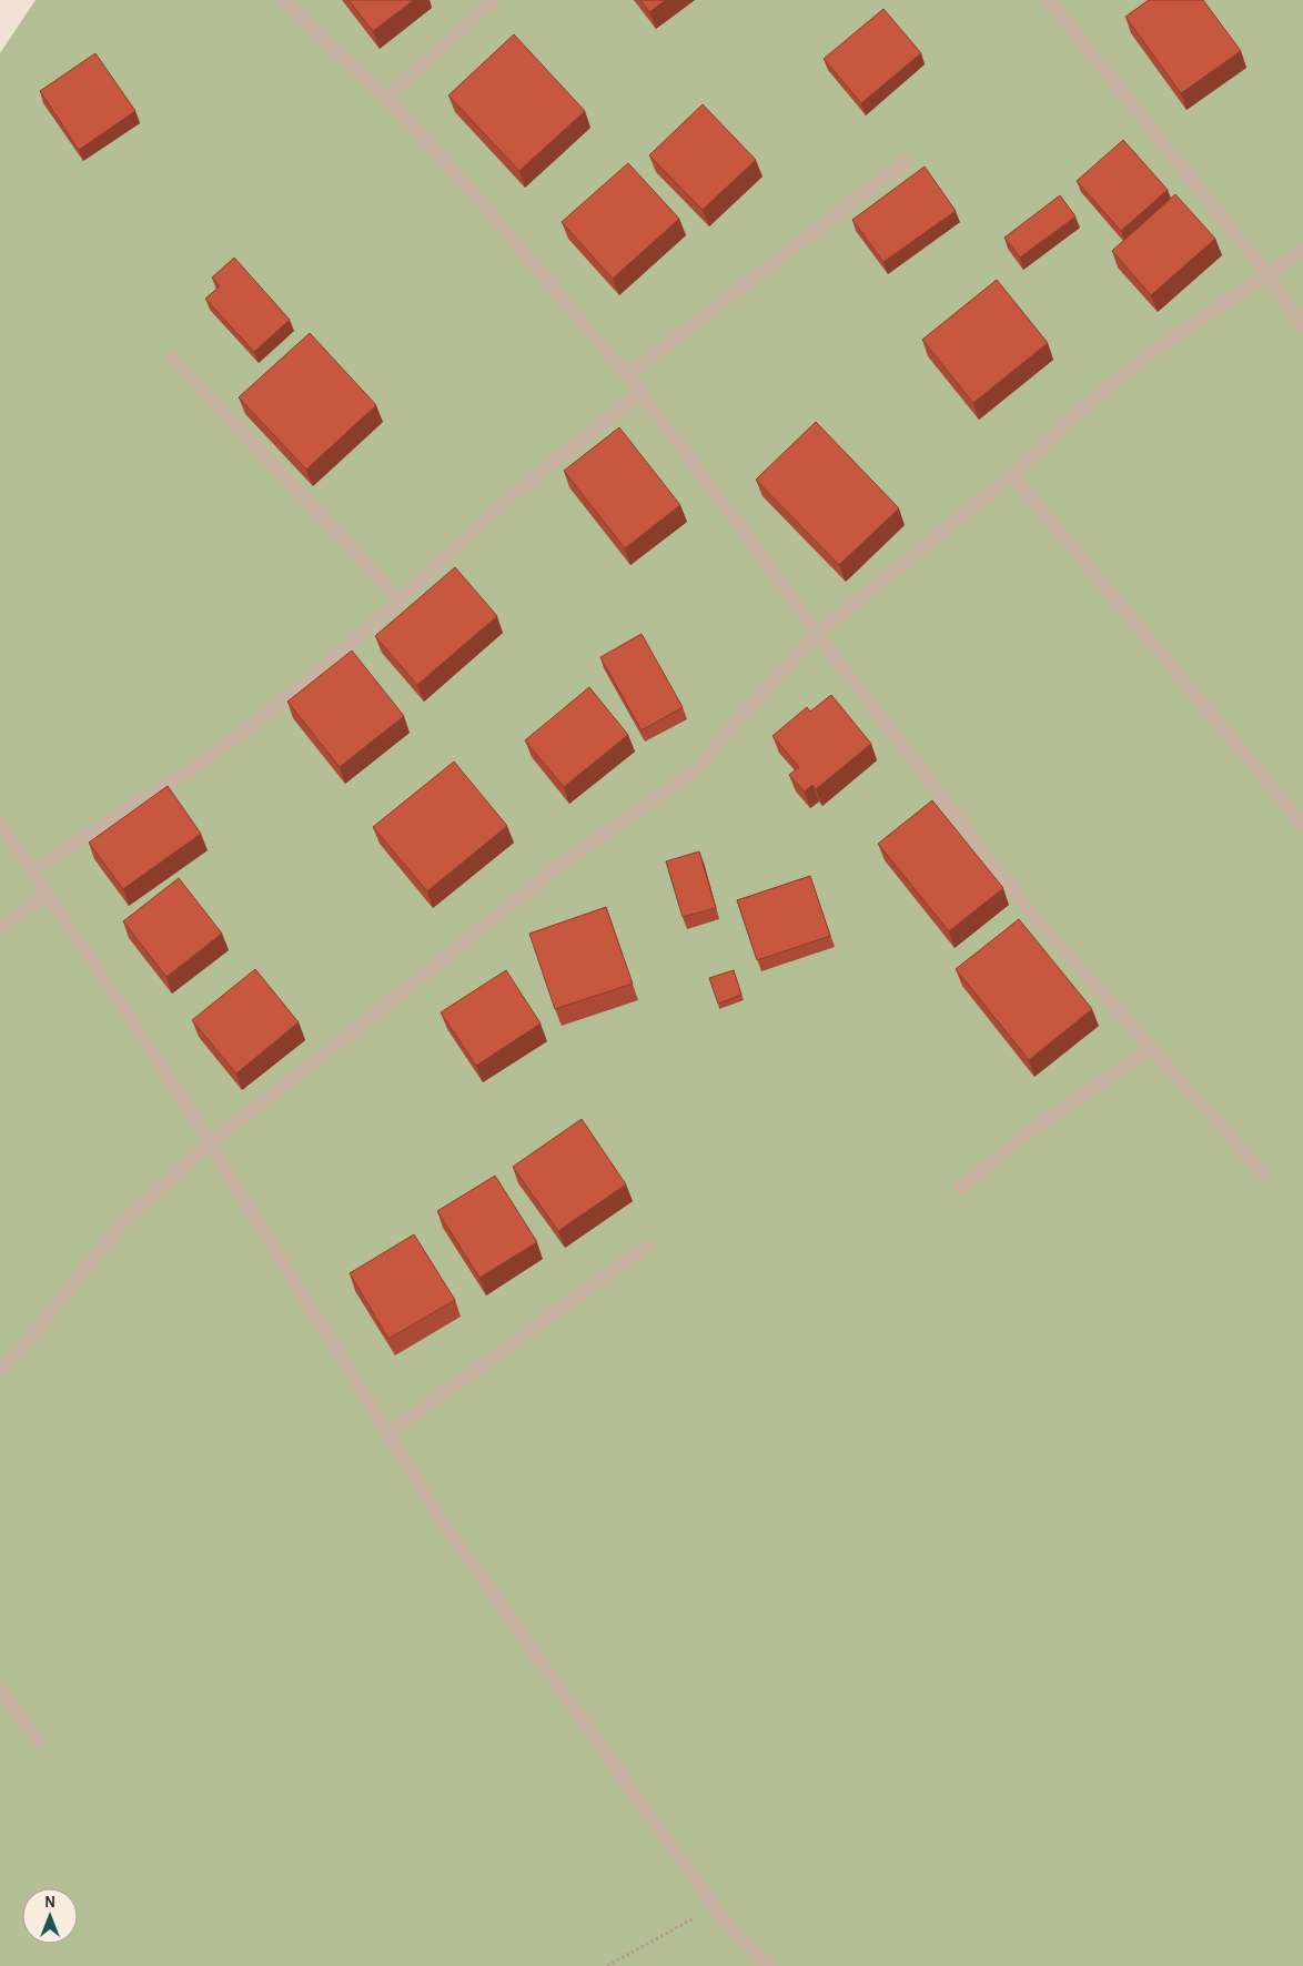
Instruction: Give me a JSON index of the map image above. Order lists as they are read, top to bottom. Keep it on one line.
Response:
{"north":"top"}
